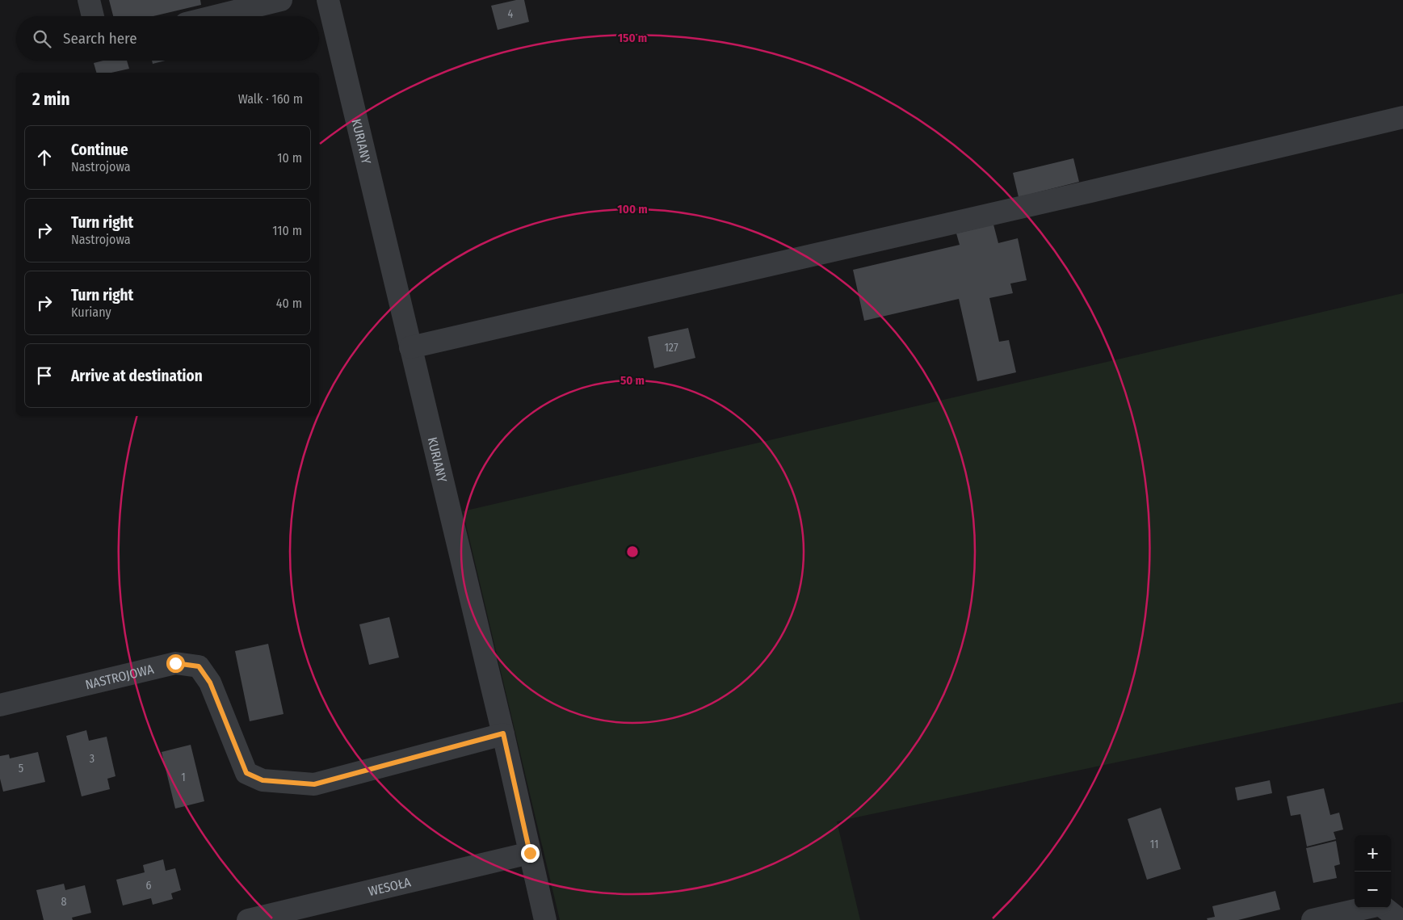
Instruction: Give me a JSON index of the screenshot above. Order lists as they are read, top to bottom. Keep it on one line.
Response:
{"streets":{"street":["KURIANY","NASTROJOWA","WESOŁA"]},"crossings":[["KURIANY","NASTROJOWA"],["KURIANY","WESOŁA"]],"house_numbers":["4","127","3","5","1","11","6","8"],"page":{"search":"Search here","heading":["2 min","Walk · 160 m"],"list":[["Continue","Nastrojowa","10 m"],["Turn right","Nastrojowa","110 m"],["Turn right","Kuriany","40 m"],"Arrive at destination"],"map_buttons":["+","−"]},"rings":["150 m","100 m","50 m"]}
